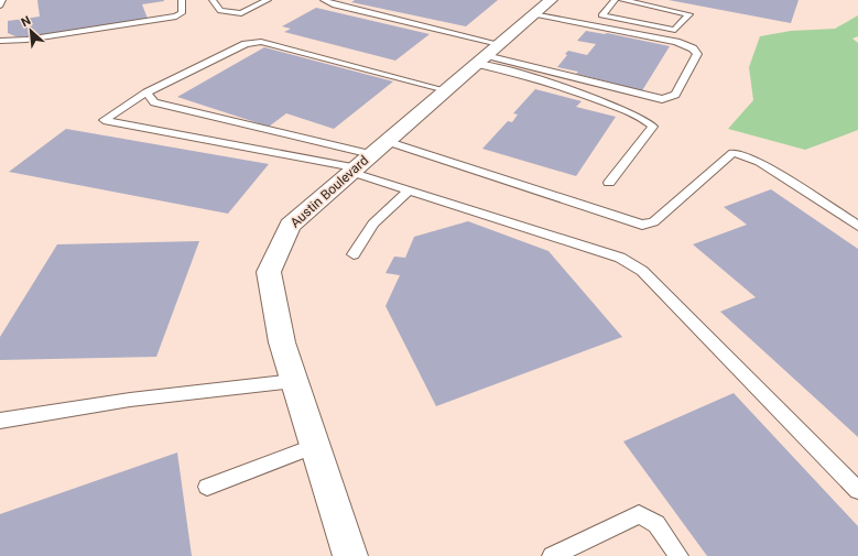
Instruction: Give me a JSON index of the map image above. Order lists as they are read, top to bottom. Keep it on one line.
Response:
{"streets":{"street":["Austin Boulevard"]},"north":"top left"}
